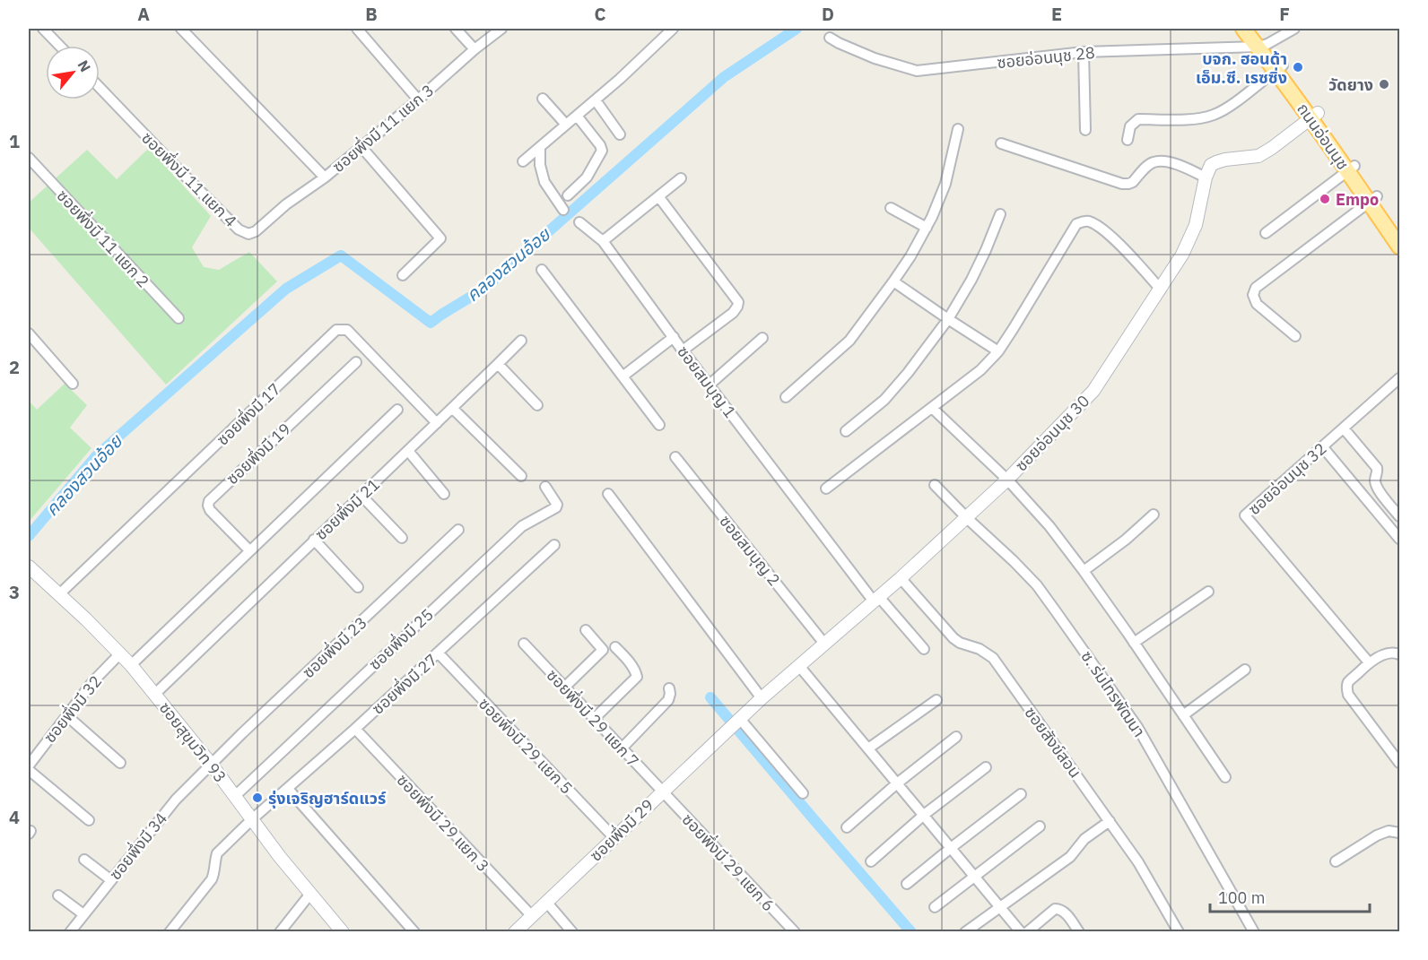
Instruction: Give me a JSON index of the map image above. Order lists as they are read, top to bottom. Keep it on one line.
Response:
{"streets":{"main road":["ถนนอ่อนนุช"],"street":["ซอยอ่อนนุช 28","ซอยพึ่งมี 11 แยก 3","ซอยพึ่งมี 11 แยก 4","ซอยพึ่งมี 11 แยก 2","ซอยสมบุญ 1","ซอยพึ่งมี 17","ซอยอ่อนนุช 30","ซอยพึ่งมี 19","ซอยอ่อนนุช 32","ซอยพึ่งมี 21","ซอยสมบุญ 2","ซอยพึ่งมี 25","ซอยพึ่งมี 23","ซอยพึ่งมี 27","ซ. ร่มไทรพัฒนา","ซอยพึ่งมี 32","ซอยพึ่งมี 29 แยก 7","ซอยสุขุมวิท 93","ซอยสังข์สอน","ซอยพึ่งมี 29 แยก 5","ซอยพึ่งมี 29 แยก 3","ซอยพึ่งมี 29","ซอยพึ่งมี 34","ซอยพึ่งมี 29 แยก 6"]},"crossings":[["ซอยอ่อนนุช 28","ถนนอ่อนนุช"],["ซอยพึ่งมี 11 แยก 3","ซอยพึ่งมี 11 แยก 4"],["ซอยสมบุญ 1","ซอยอ่อนนุช 30"],["ซอยพึ่งมี 17","ซอยพึ่งมี 21"],["ซอยพึ่งมี 17","ซอยสุขุมวิท 93"],["ซอยอ่อนนุช 30","ซอยสมบุญ 2"],["ซอยอ่อนนุช 30","ซ. ร่มไทรพัฒนา"],["ซอยอ่อนนุช 30","ซอยสังข์สอน"],["ซอยอ่อนนุช 30","ซอยพึ่งมี 29"],["ซอยพึ่งมี 21","ซอยสุขุมวิท 93"],["ซอยพึ่งมี 25","ซอยสุขุมวิท 93"],["ซอยพึ่งมี 23","ซอยสุขุมวิท 93"],["ซอยพึ่งมี 23","ซอยพึ่งมี 34"],["ซอยพึ่งมี 27","ซอยสุขุมวิท 93"],["ซอยพึ่งมี 27","ซอยพึ่งมี 29 แยก 5"],["ซอยพึ่งมี 27","ซอยพึ่งมี 29 แยก 3"],["ซอยพึ่งมี 32","ซอยสุขุมวิท 93"],["ซอยพึ่งมี 29 แยก 7","ซอยพึ่งมี 29"],["ซอยพึ่งมี 29 แยก 7","ซอยพึ่งมี 29 แยก 6"],["ซอยสุขุมวิท 93","ซอยพึ่งมี 34"],["ซอยพึ่งมี 29 แยก 5","ซอยพึ่งมี 29"],["ซอยพึ่งมี 29 แยก 3","ซอยพึ่งมี 29"],["ซอยพึ่งมี 29","ซอยพึ่งมี 29 แยก 6"]],"water":["คลองสวนอ้อย"],"places":["บจก. ฮอนด้า เอ็ม.ซี. เรซซิ่ง","วัดยาง","Empo","รุ่งเจริญฮาร์ดแวร์"],"scale_bar":"100 m","north":"top right","grid":{"columns":["A","B","C","D","E","F"],"rows":["1","2","3","4"]}}
